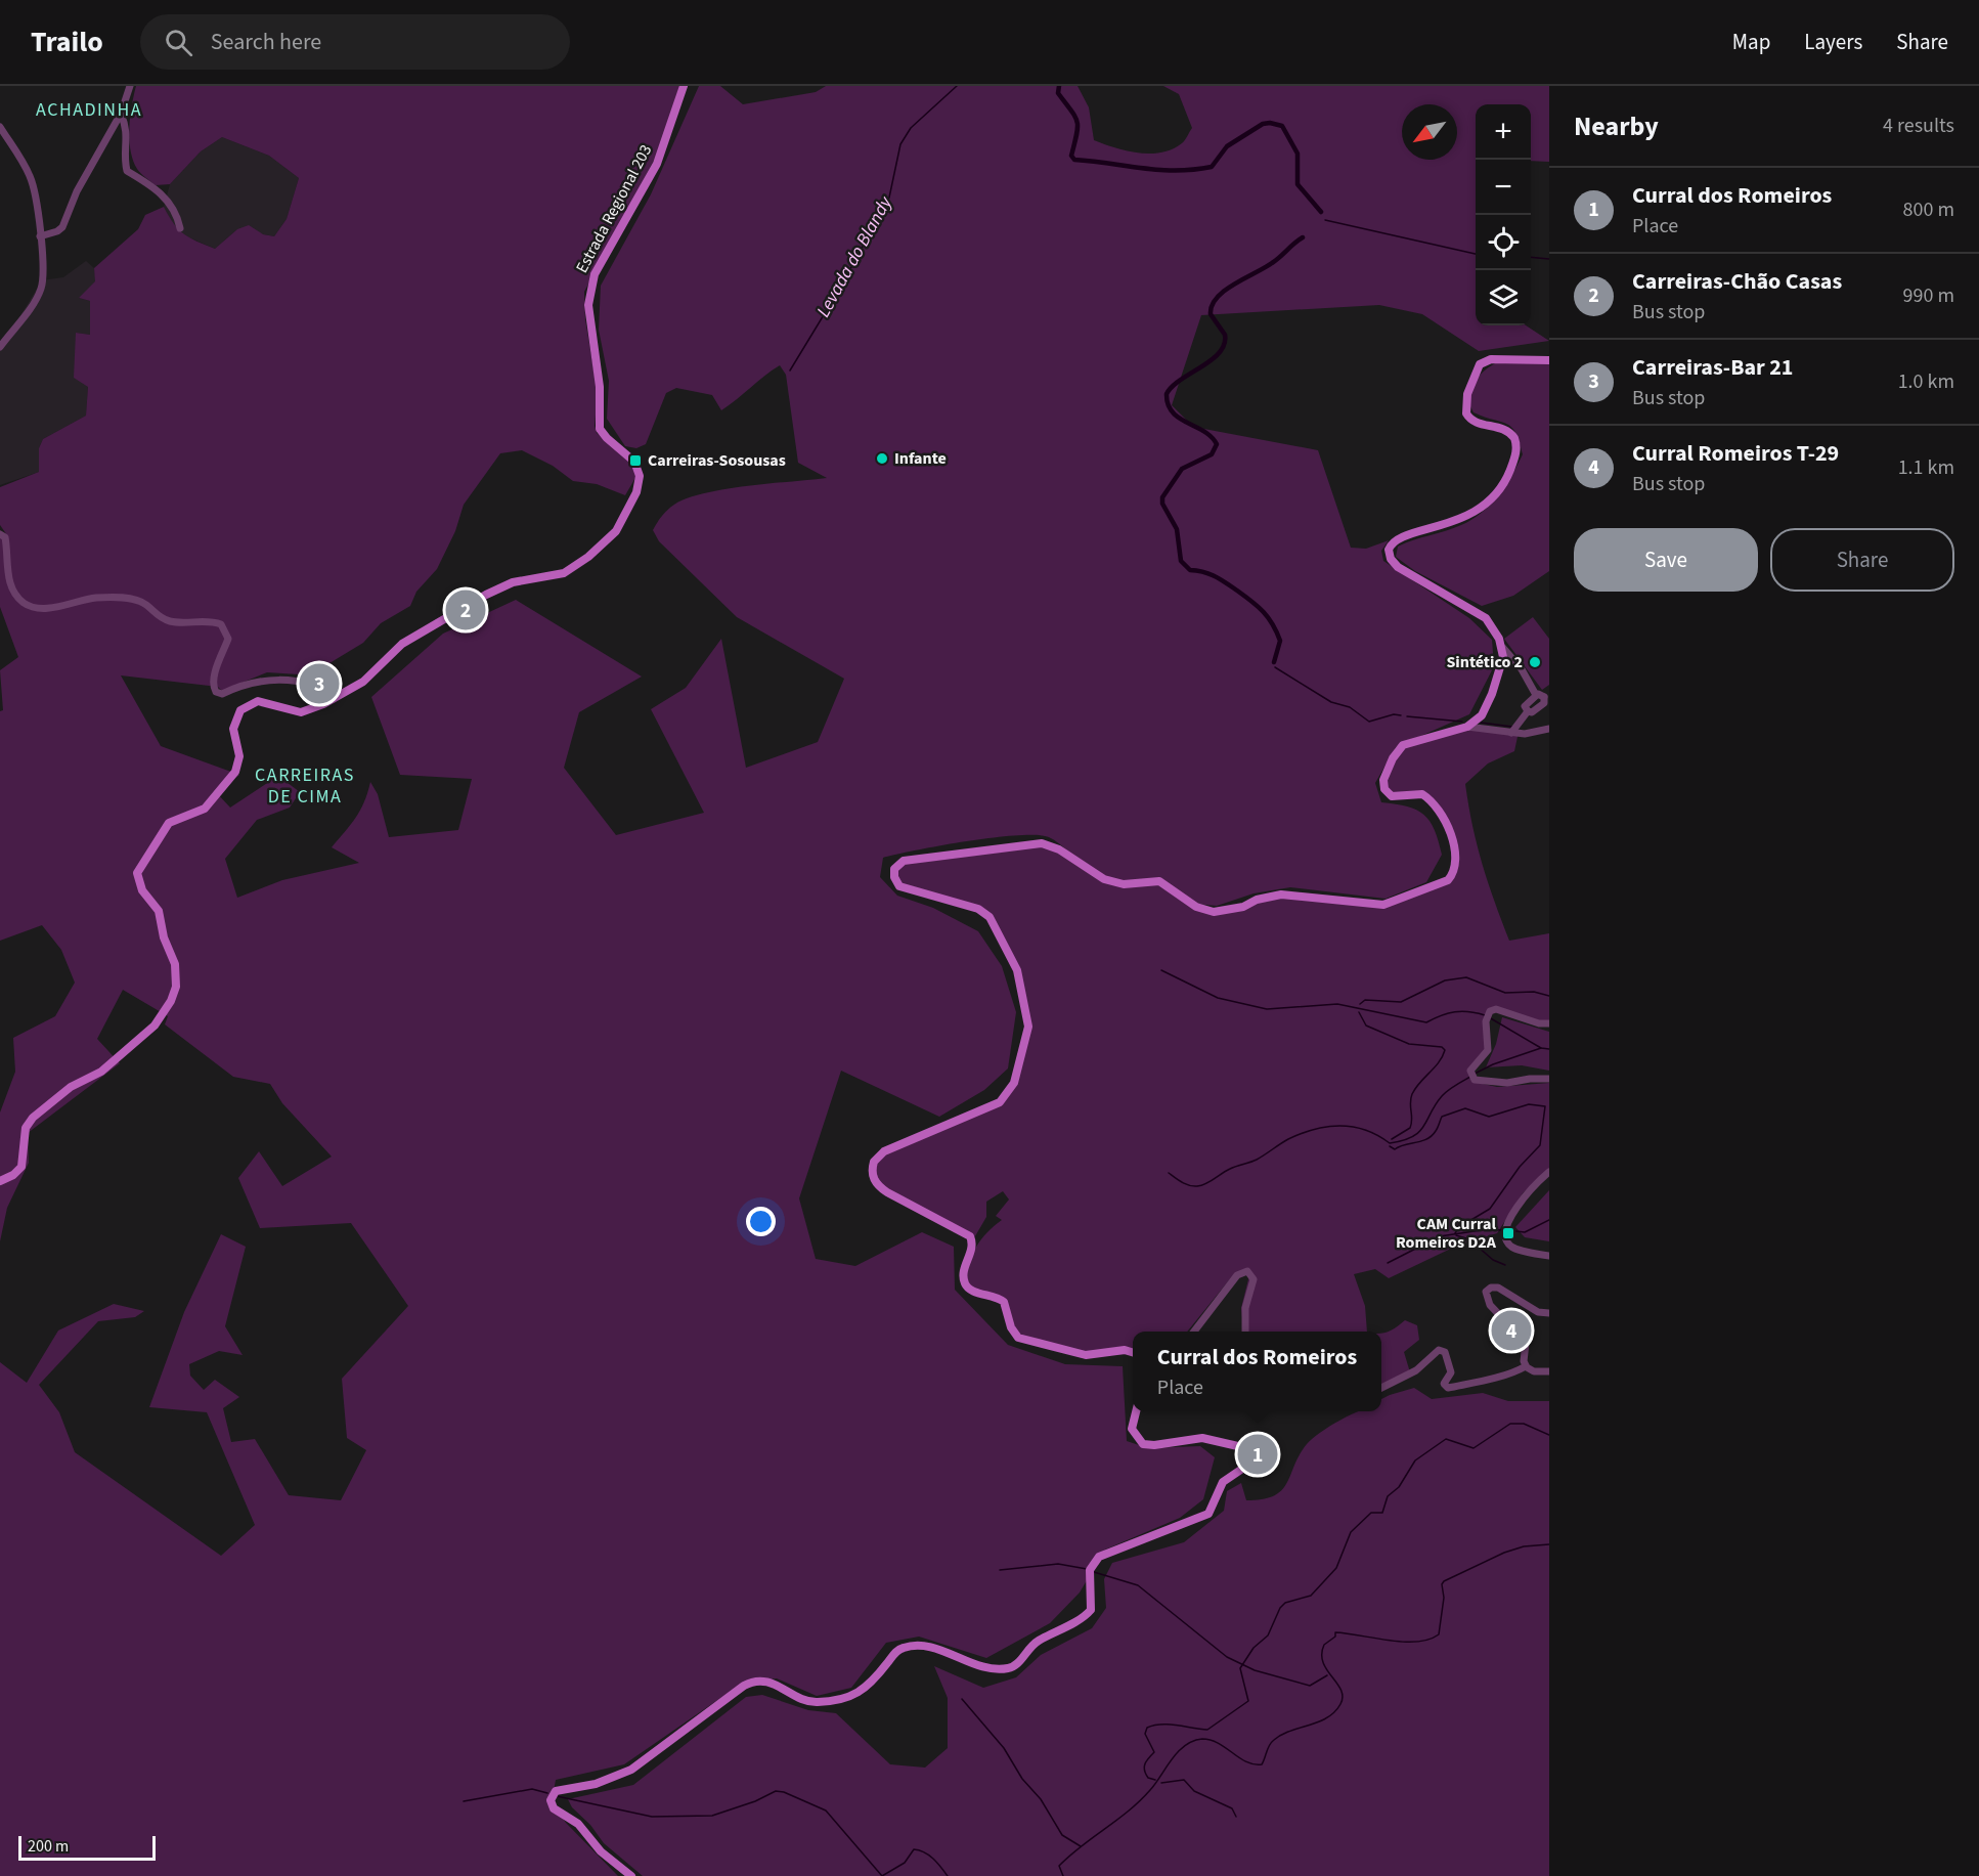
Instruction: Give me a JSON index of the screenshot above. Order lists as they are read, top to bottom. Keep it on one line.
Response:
{"streets":{"main road":["Estrada Regional 203"]},"districts":["ACHADINHA","CARREIRAS DE CIMA"],"water":["Levada do Blandy"],"places":{"other":["Infante","Sintético 2"],"transit":["Carreiras-Sosousas","CAM Curral Romeiros D2A"]},"scale_bar":"200 m","north":"bottom left","page":{"header":"Trailo","search":"Search here","nav":["Map","Layers","Share"],"heading":["Nearby","4 results"],"map_buttons":["+","−"],"list":[{"mark":"1","name":"Curral dos Romeiros","note":"Place","value":"800 m"},{"mark":"2","name":"Carreiras-Chão Casas","note":"Bus stop","value":"990 m"},{"mark":"3","name":"Carreiras-Bar 21","note":"Bus stop","value":"1.0 km"},{"mark":"4","name":"Curral Romeiros T-29","note":"Bus stop","value":"1.1 km"}],"buttons":["Save","Share"],"pins":["2","3","4","1"],"popup":["Curral dos Romeiros","Place"],"scale":"200 m"}}
